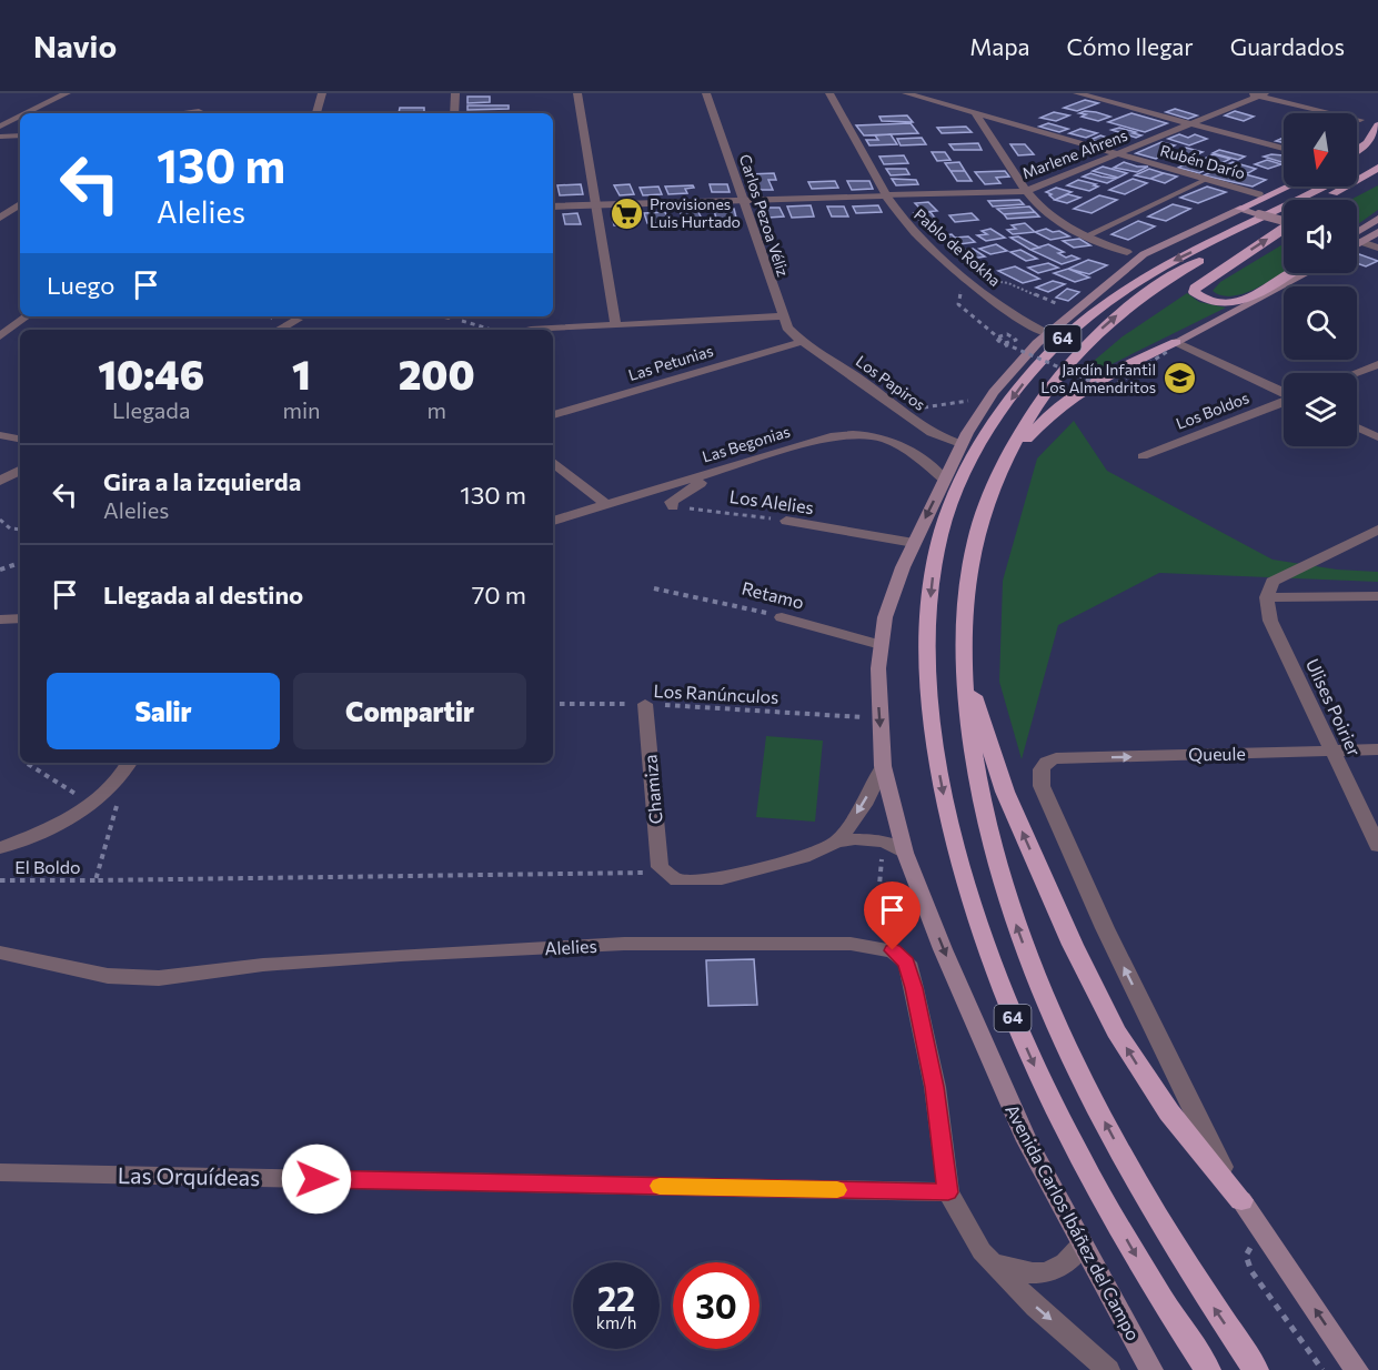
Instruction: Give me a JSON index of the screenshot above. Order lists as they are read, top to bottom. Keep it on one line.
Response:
{"streets":{"highway":["64","Avenida Carlos Ibáñez del Campo"],"street":["Marlene Ahrens","Rubén Darío","Carlos Pezoa Véliz","Pablo de Rokha","Las Petunias","Los Papiros","Los Boldos","Las Begonias","Los Alelies","Retamo","Ulises Poirier","Queule","Chamiza","Alelies","Las Orquídeas"],"path":["Los Ranúnculos","El Boldo"]},"crossings":[["Marlene Ahrens","Rubén Darío"],["Marlene Ahrens","Carlos Pezoa Véliz"],["Marlene Ahrens","Pablo de Rokha"],["Carlos Pezoa Véliz","Las Petunias"],["Carlos Pezoa Véliz","Los Papiros"],["Pablo de Rokha","Avenida Carlos Ibáñez del Campo"],["Las Petunias","Los Papiros"],["Los Papiros","Avenida Carlos Ibáñez del Campo"],["Las Begonias","Avenida Carlos Ibáñez del Campo"],["Los Alelies","Avenida Carlos Ibáñez del Campo"],["Retamo","Avenida Carlos Ibáñez del Campo"],["Los Ranúnculos","Chamiza"],["Los Ranúnculos","Avenida Carlos Ibáñez del Campo"],["Ulises Poirier","Queule"],["Chamiza","El Boldo"],["Alelies","Las Orquídeas"]],"places":{"supermarket":["Provisiones Luis Hurtado"],"school or university":["Jardín Infantil Los Almendritos"]},"north":"bottom","page":{"header":"Navio","nav":["Mapa","Cómo llegar","Guardados"],"turn":["130 m","Alelies"],"then":"Luego","eta":["10:46","Llegada","1","min","200","m"],"list":[{"name":"Gira a la izquierda","note":"Alelies","value":"130 m"},{"name":"Llegada al destino","value":"70 m"}],"buttons":["Salir","Compartir"],"speed":"22 km/h","limit":"30"}}
